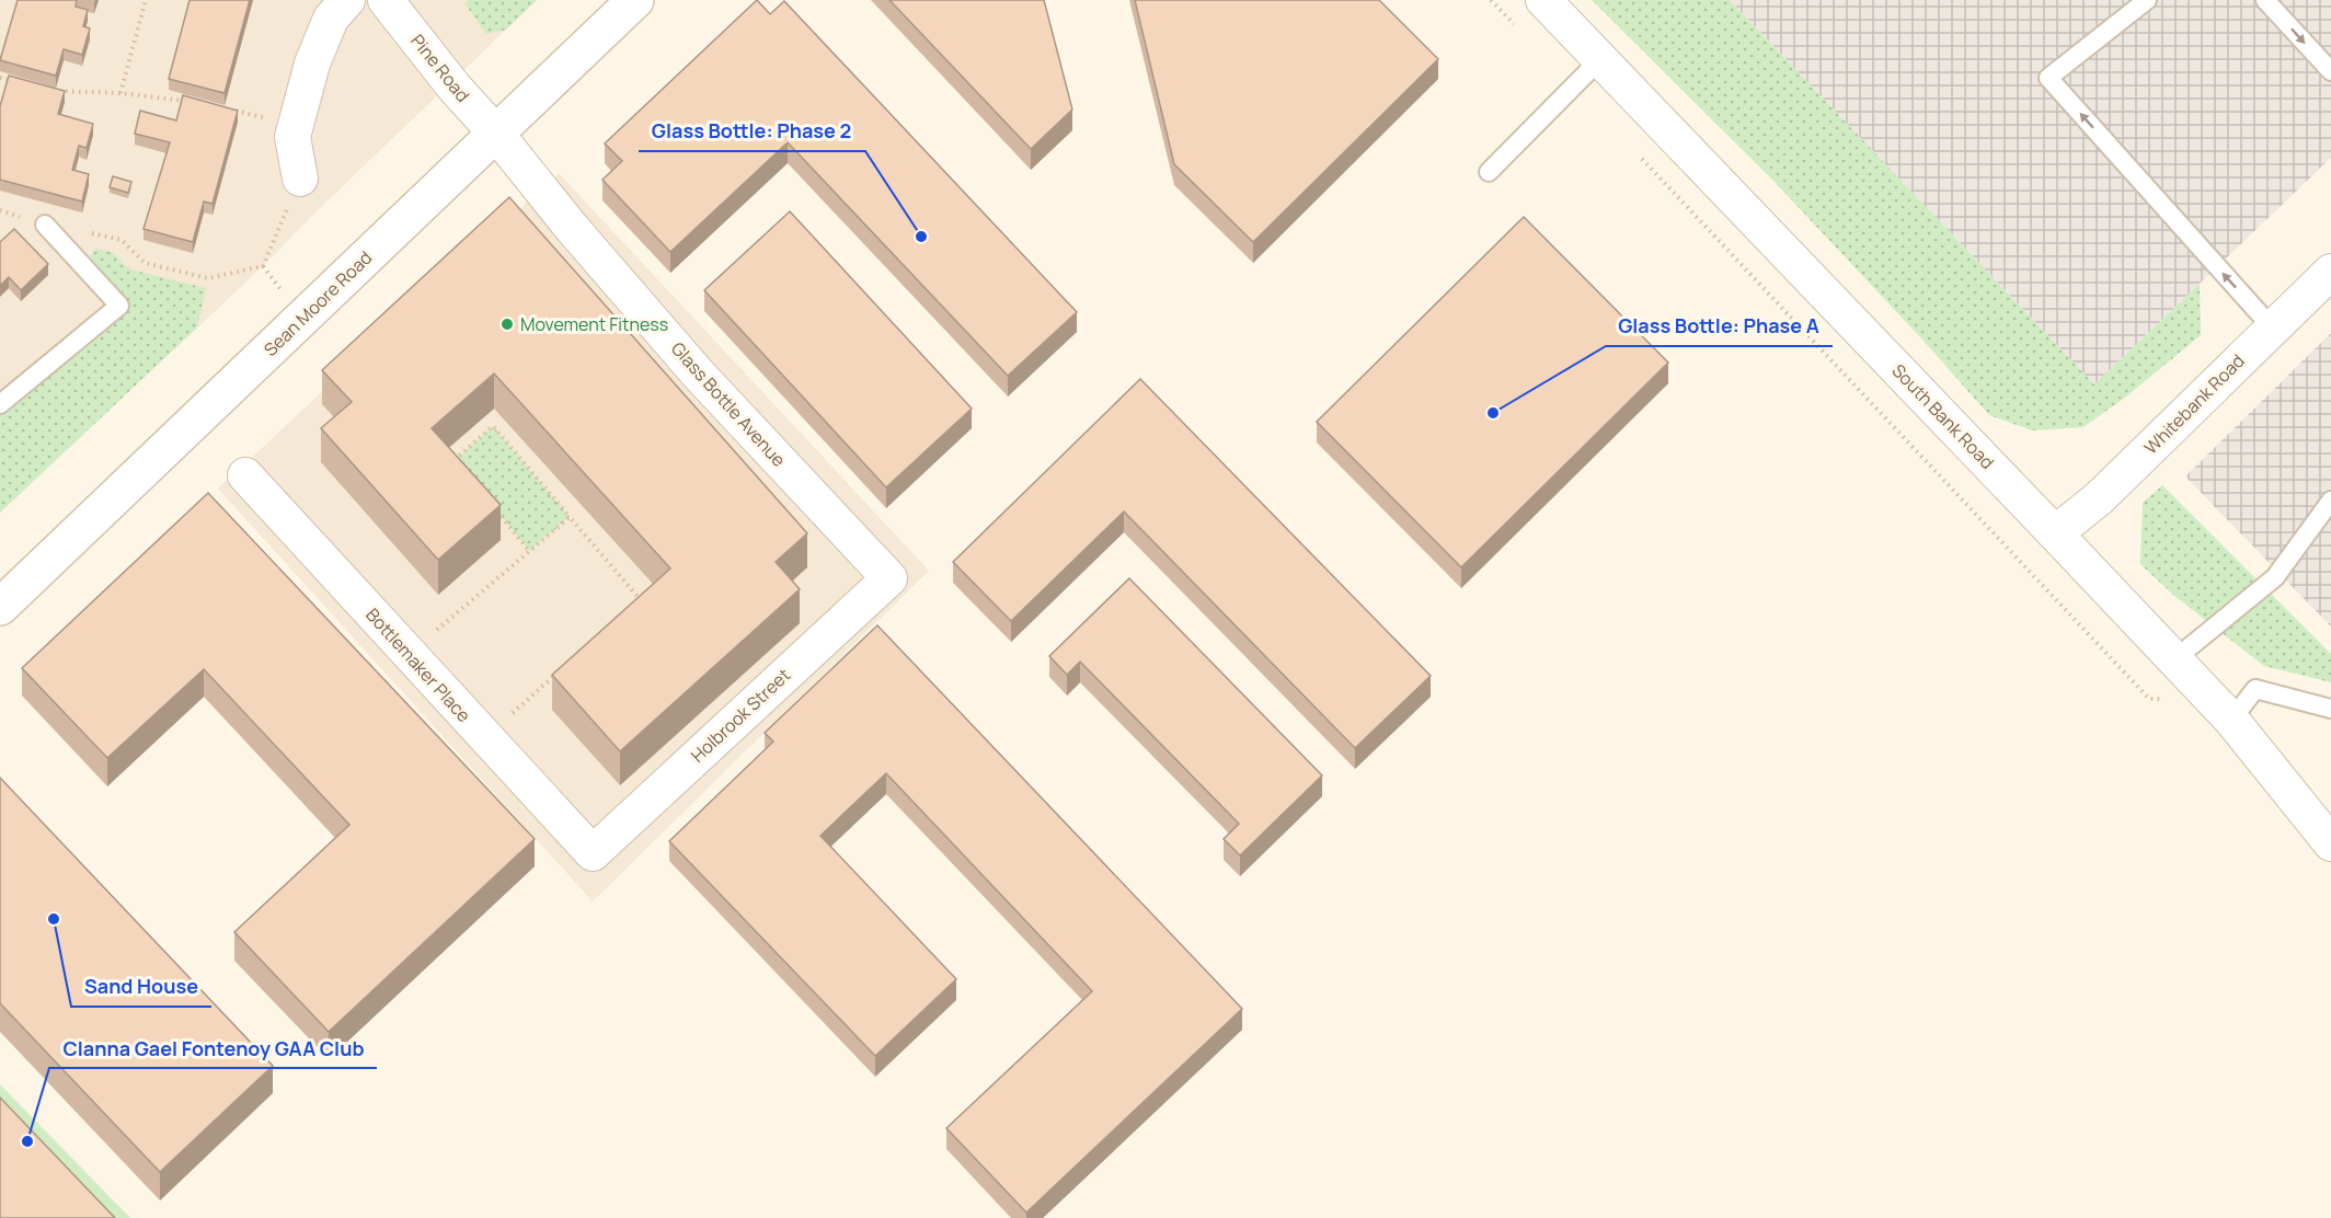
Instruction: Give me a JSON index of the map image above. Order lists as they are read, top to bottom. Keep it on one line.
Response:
{"streets":{"main road":["Sean Moore Road"],"street":["Pine Road","Glass Bottle Avenue","Whitebank Road","South Bank Road","Bottlemaker Place","Holbrook Street"]},"crossings":[["Pine Road","Sean Moore Road"],["Pine Road","Glass Bottle Avenue"],["Sean Moore Road","Glass Bottle Avenue"],["Glass Bottle Avenue","Holbrook Street"],["Whitebank Road","South Bank Road"],["Bottlemaker Place","Holbrook Street"]],"places":["Glass Bottle: Phase 2","Movement Fitness","Glass Bottle: Phase A","Sand House","Clanna Gael Fontenoy GAA Club"]}
